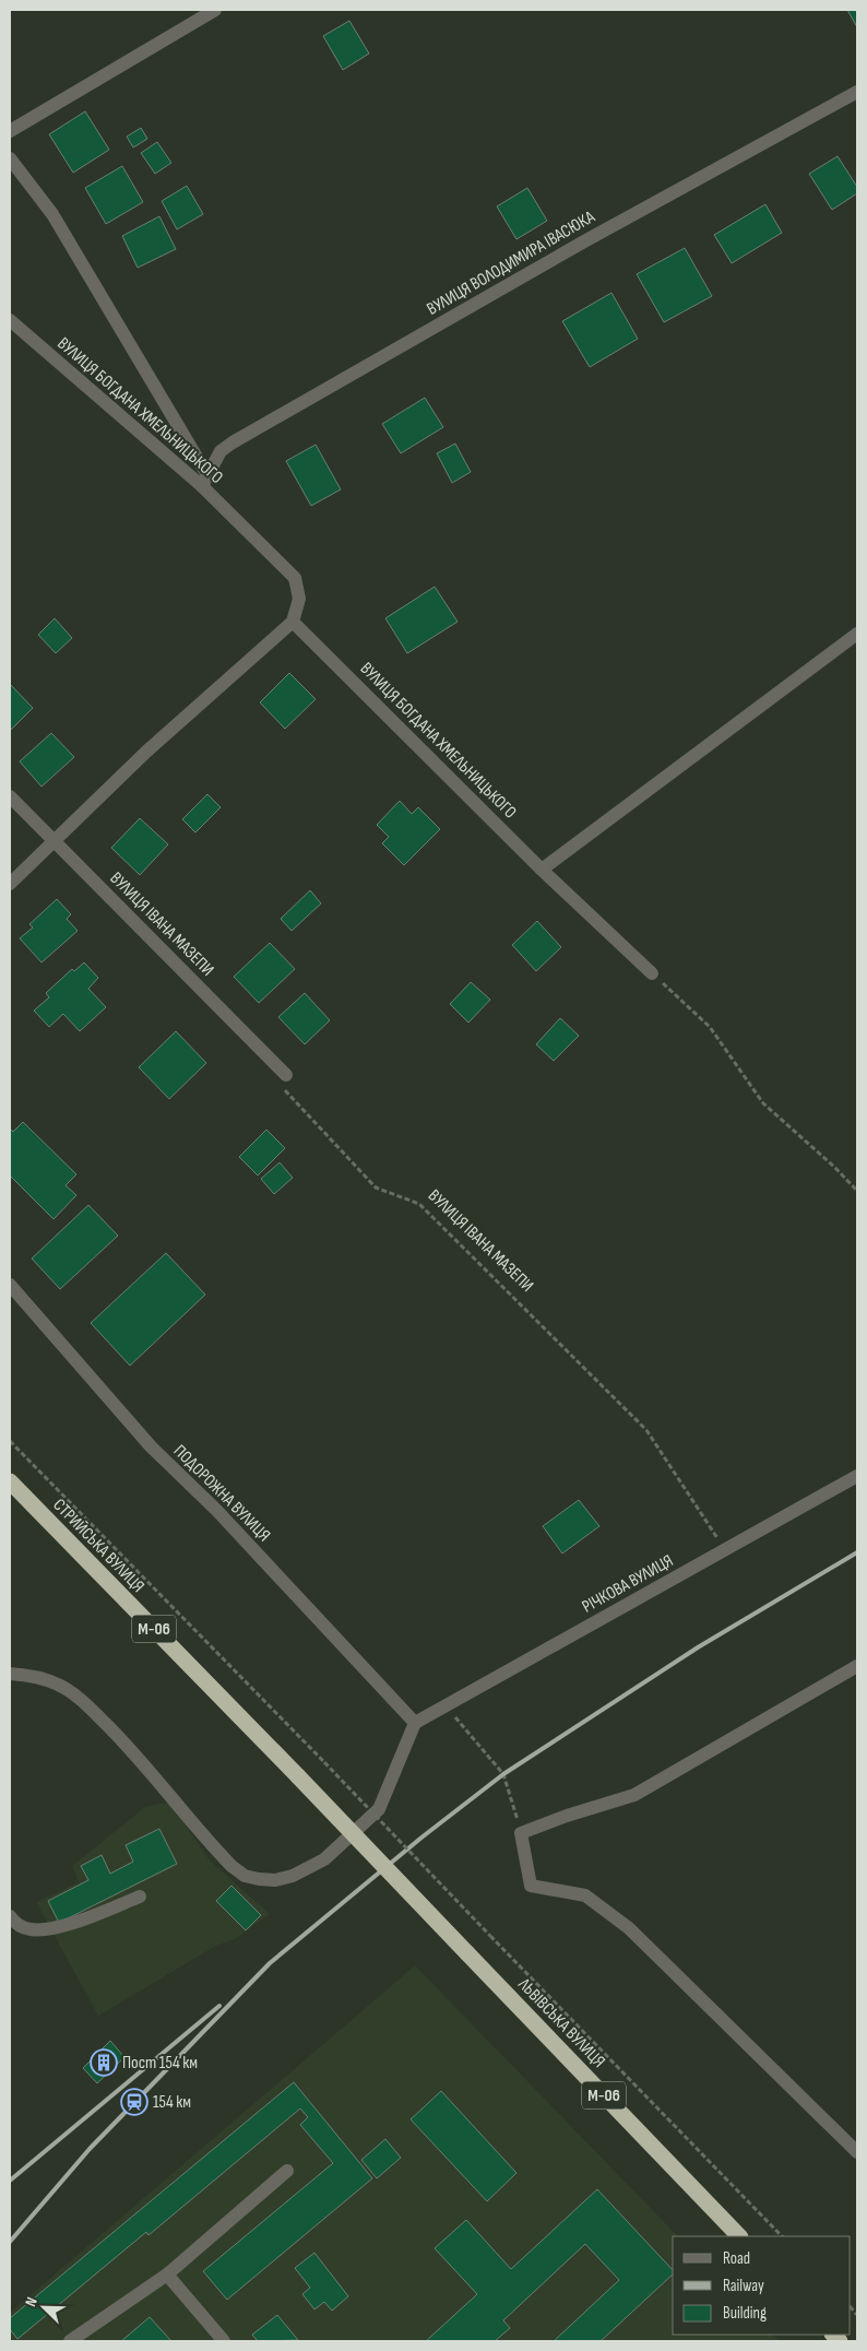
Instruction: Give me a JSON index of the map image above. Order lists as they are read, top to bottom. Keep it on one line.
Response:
{"streets":{"highway":["СТРИЙСЬКА ВУЛИЦЯ","М-06","ЛЬВІВСЬКА ВУЛИЦЯ"],"street":["ВУЛИЦЯ ВОЛОДИМИРА ІВАСЮКА","ВУЛИЦЯ БОГДАНА ХМЕЛЬНИЦЬКОГО","ВУЛИЦЯ ІВАНА МАЗЕПИ","ПОДОРОЖНА ВУЛИЦЯ","РІЧКОВА ВУЛИЦЯ"]},"crossings":[["ВУЛИЦЯ ВОЛОДИМИРА ІВАСЮКА","ВУЛИЦЯ БОГДАНА ХМЕЛЬНИЦЬКОГО"],["ВУЛИЦЯ ІВАНА МАЗЕПИ","РІЧКОВА ВУЛИЦЯ"],["ПОДОРОЖНА ВУЛИЦЯ","РІЧКОВА ВУЛИЦЯ"],["СТРИЙСЬКА ВУЛИЦЯ","ЛЬВІВСЬКА ВУЛИЦЯ"]],"places":{"building":["Пост 154 км"],"station":["154 км"]},"legend":["Road","Railway","Building"],"north":"top left"}
